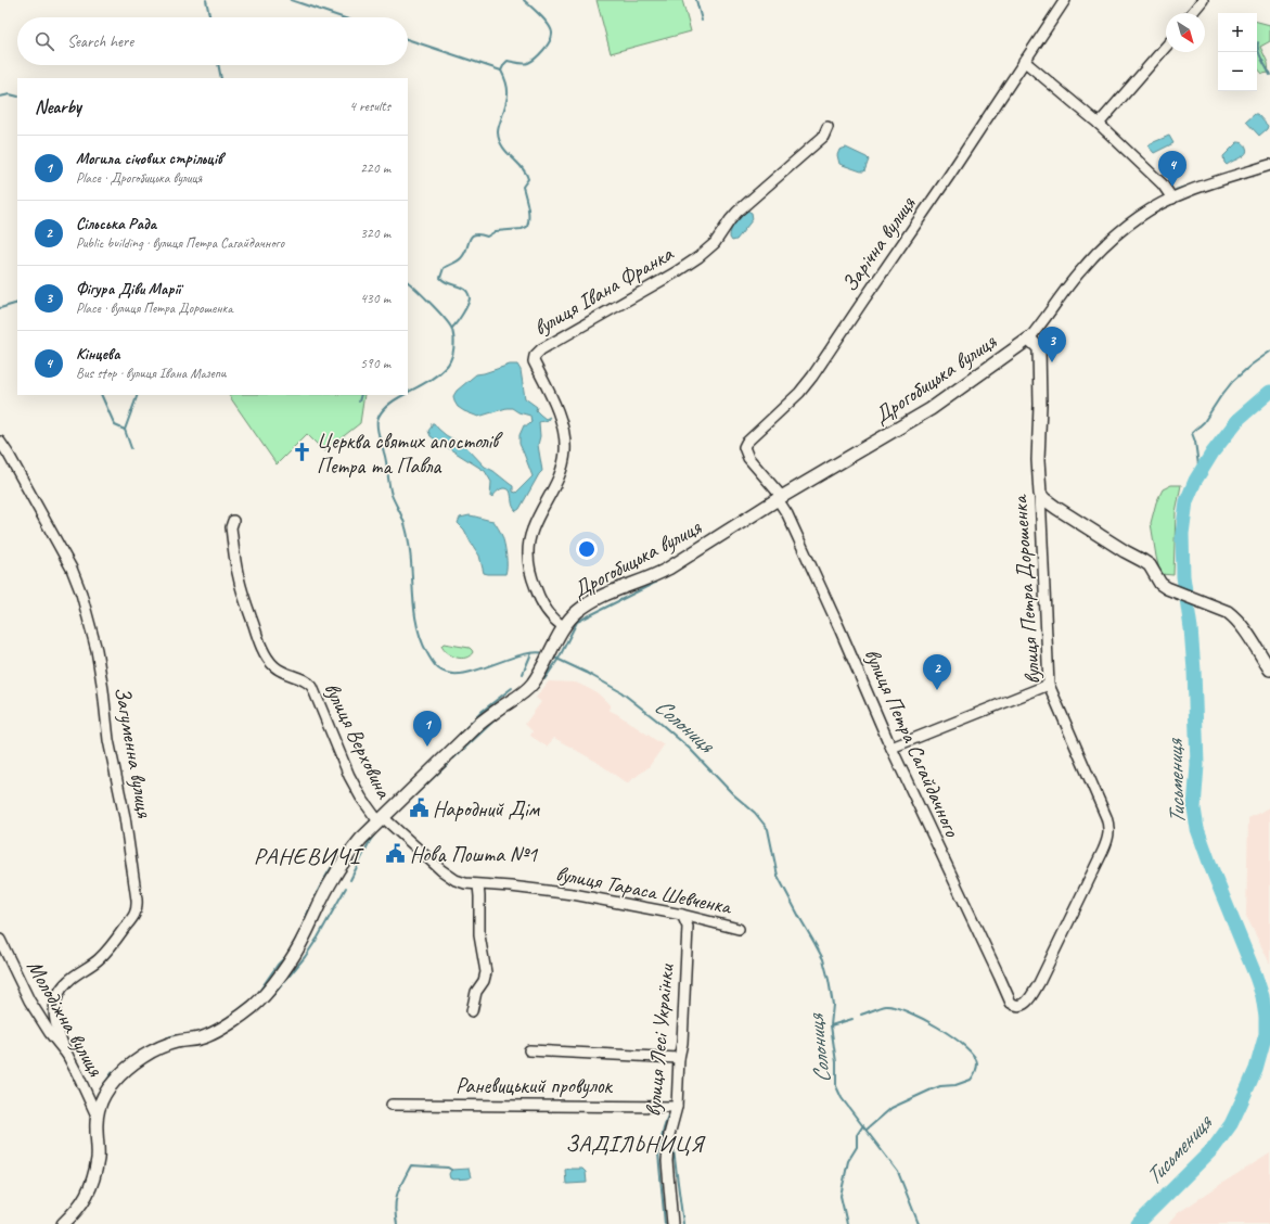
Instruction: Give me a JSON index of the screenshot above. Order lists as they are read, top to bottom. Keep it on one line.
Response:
{"streets":{"street":["Зарічна вулиця","вулиця Івана Франка","Дрогобицька вулиця","вулиця Петра Дорошенка","вулиця Верховина","вулиця Петра Сагайдачного","Загуменна вулиця","вулиця Тараса Шевченка","Молодіжна вулиця","вулиця Лесі Українки","Раневицький провулок"]},"crossings":[["Зарічна вулиця","Дрогобицька вулиця"],["Зарічна вулиця","вулиця Петра Сагайдачного"],["вулиця Івана Франка","Дрогобицька вулиця"],["Дрогобицька вулиця","вулиця Петра Дорошенка"],["Дрогобицька вулиця","вулиця Верховина"],["Дрогобицька вулиця","вулиця Петра Сагайдачного"],["Дрогобицька вулиця","вулиця Тараса Шевченка"],["Дрогобицька вулиця","Молодіжна вулиця"],["вулиця Петра Дорошенка","вулиця Петра Сагайдачного"],["вулиця Верховина","вулиця Тараса Шевченка"],["Загуменна вулиця","Молодіжна вулиця"],["вулиця Тараса Шевченка","вулиця Лесі Українки"],["вулиця Лесі Українки","Раневицький провулок"]],"districts":["РАНЕВИЧІ","ЗАДІЛЬНИЦЯ"],"water":["Солониця","Тисьмениця"],"places":{"church":["Церква святих апостолів Петра та Павла"],"public building":["Народний Дім","Нова Пошта №1"]},"north":"bottom right","page":{"map_buttons":["+","−"],"search":"Search here","heading":["Nearby","4 results"],"list":[{"mark":"1","name":"Могила січових стрільців","note":"Place · Дрогобицька вулиця","value":"220 m"},{"mark":"2","name":"Сільська Рада","note":"Public building · вулиця Петра Сагайдачного","value":"320 m"},{"mark":"3","name":"Фігура Діви Марії","note":"Place · вулиця Петра Дорошенка","value":"430 m"},{"mark":"4","name":"Кінцева","note":"Bus stop · вулиця Івана Мазепи","value":"590 m"}],"pins":["4","3","2","1"]}}
